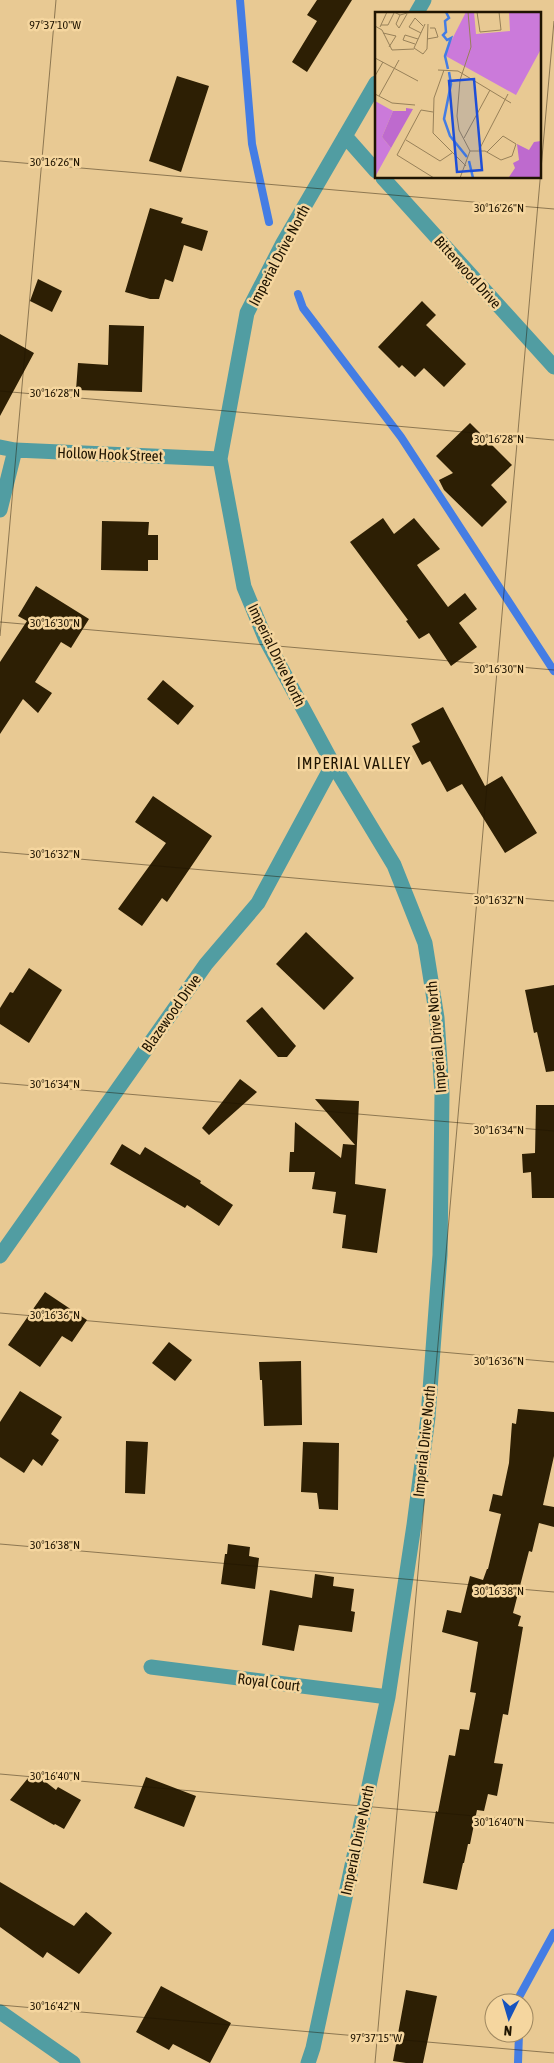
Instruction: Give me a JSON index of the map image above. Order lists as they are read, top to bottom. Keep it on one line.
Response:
{"streets":{"street":["Imperial Drive North","Bitterwood Drive","Hollow Hook Street","Blazewood Drive","Royal Court"]},"crossings":[["Imperial Drive North","Hollow Hook Street"],["Imperial Drive North","Blazewood Drive"],["Imperial Drive North","Royal Court"]],"districts":["IMPERIAL VALLEY"],"north":"bottom","coordinates":["97°37'10\"W","30°16'26\"N","30°16'28\"N","30°16'30\"N","30°16'32\"N","30°16'34\"N","30°16'36\"N","30°16'38\"N","30°16'40\"N","30°16'42\"N","97°37'15\"W"]}
